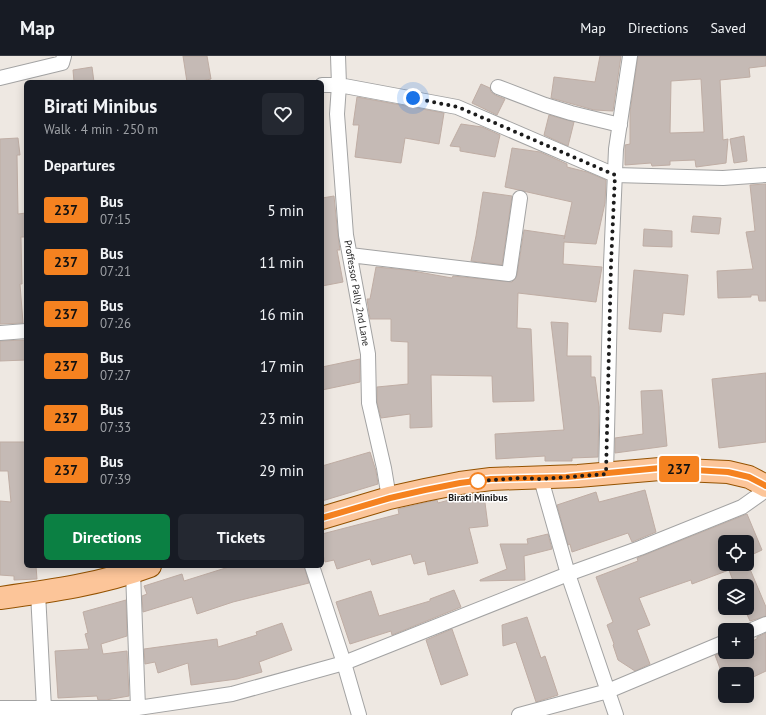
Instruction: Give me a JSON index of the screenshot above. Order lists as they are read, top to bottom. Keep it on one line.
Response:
{"streets":{"street":["Proffessor Pally 2nd Lane"]},"places":["Birati Minibus"],"lines":["bus line 237"],"page":{"header":"Map","nav":["Map","Directions","Saved"],"on_map":"237","heading":[["Birati Minibus","Walk · 4 min · 250 m"],"Departures"],"list":[{"mark":"237","name":"Bus","note":"07:15","value":"5 min"},{"mark":"237","name":"Bus","note":"07:21","value":"11 min"},{"mark":"237","name":"Bus","note":"07:26","value":"16 min"},{"mark":"237","name":"Bus","note":"07:27","value":"17 min"},{"mark":"237","name":"Bus","note":"07:33","value":"23 min"},{"mark":"237","name":"Bus","note":"07:39","value":"29 min"}],"buttons":["Directions","Tickets"],"map_buttons":["+","−"]}}
